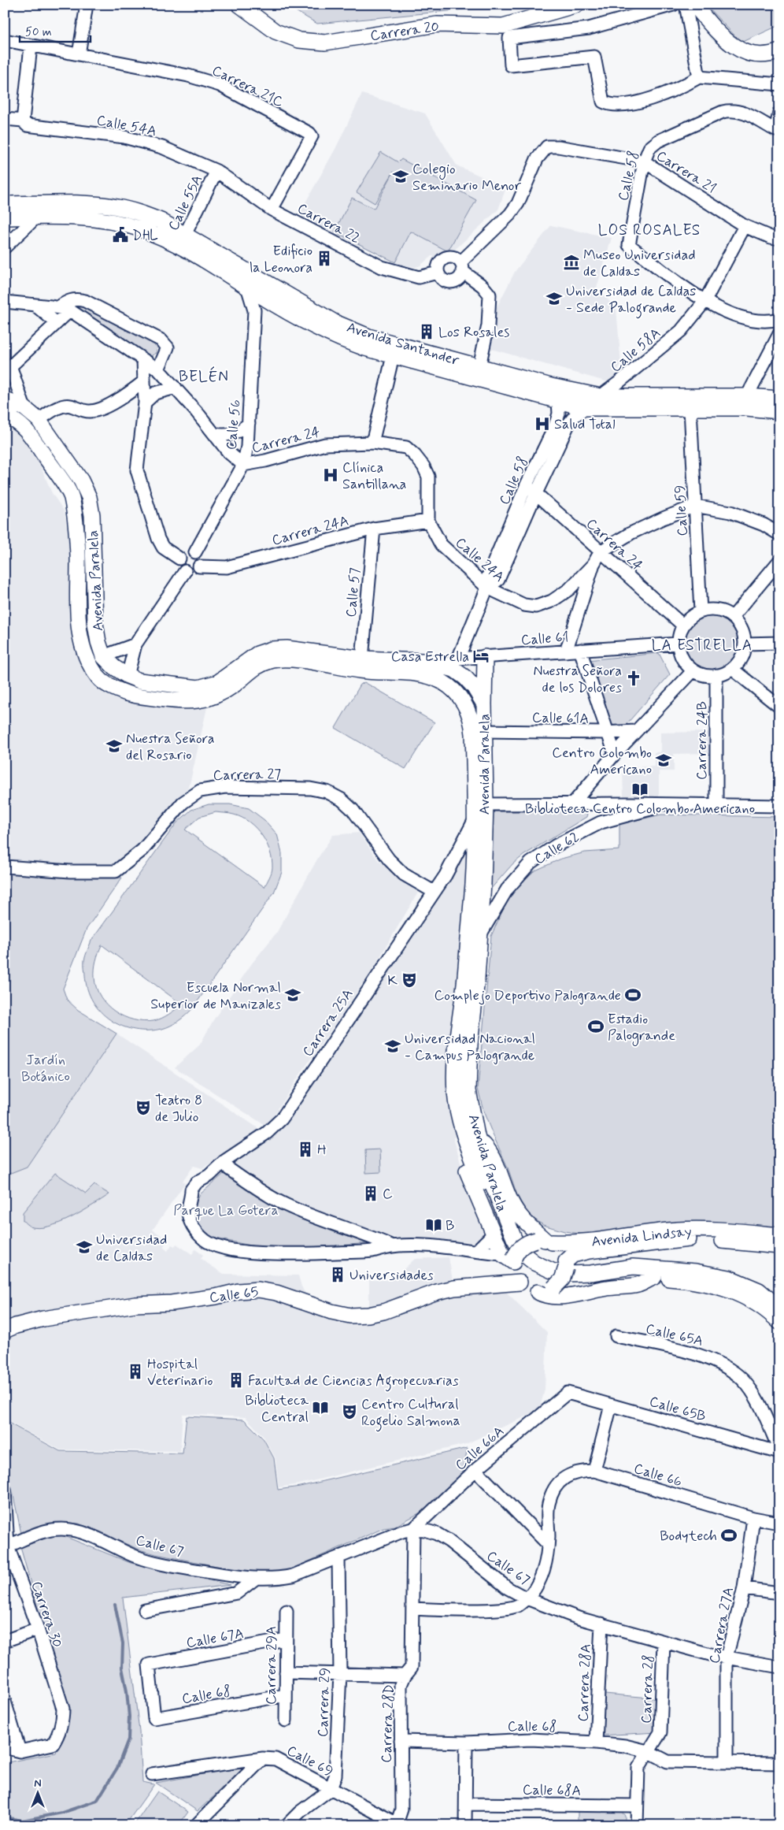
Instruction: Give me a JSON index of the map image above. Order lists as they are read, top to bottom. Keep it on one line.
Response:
{"streets":{"main road":["Carrera 20","Avenida Santander","Avenida Paralela","Avenida Lindsay","Calle 65"],"street":["Carrera 21C","Calle 54A","Carrera 21","Calle 58","Calle 55A","Carrera 22","Calle 58A","Calle 56","Carrera 24","Calle 59","Carrera 24A","Calle 24A","Calle 57","Calle 61","Calle 61A","Carrera 24B","Carrera 27","Calle 62","Carrera 25A","Calle 65A","Calle 65B","Calle 66A","Calle 66","Calle 67","Carrera 30","Carrera 27A","Calle 67A","Carrera 29A","Carrera 28A","Carrera 28","Calle 68","Carrera 29","Carrera 28D","Calle 69","Calle 68A"]},"crossings":[["Carrera 21C","Carrera 22"],["Calle 54A","Calle 55A"],["Calle 54A","Carrera 22"],["Carrera 21","Calle 58"],["Carrera 21","Carrera 22"],["Carrera 21","Calle 58A"],["Calle 58","Avenida Santander"],["Calle 58","Calle 58A"],["Calle 58","Carrera 24"],["Calle 58","Calle 24A"],["Calle 58","Calle 61"],["Calle 55A","Carrera 22"],["Calle 55A","Avenida Santander"],["Avenida Santander","Calle 58A"],["Avenida Santander","Calle 56"],["Avenida Santander","Calle 59"],["Calle 56","Carrera 24"],["Calle 56","Carrera 24A"],["Carrera 24","Calle 59"],["Carrera 24","Carrera 24A"],["Carrera 24","Calle 24A"],["Carrera 24","Calle 61"],["Carrera 24","Carrera 24B"],["Calle 59","Calle 61"],["Calle 59","Carrera 24B"],["Carrera 24A","Calle 24A"],["Carrera 24A","Calle 57"],["Avenida Paralela","Calle 57"],["Avenida Paralela","Calle 61"],["Avenida Paralela","Calle 61A"],["Avenida Paralela","Calle 62"],["Avenida Paralela","Carrera 25A"],["Calle 61","Carrera 24B"],["Carrera 24B","Calle 62"],["Carrera 27","Carrera 25A"],["Avenida Lindsay","Calle 65"],["Calle 65B","Calle 66A"],["Calle 66A","Calle 67"],["Calle 66A","Carrera 28D"],["Calle 66","Carrera 27A"],["Calle 67","Carrera 30"],["Calle 67","Carrera 27A"],["Calle 67","Carrera 28A"],["Calle 67","Carrera 28"],["Calle 67","Carrera 29"],["Calle 67","Carrera 28D"],["Carrera 27A","Calle 68"],["Calle 67A","Carrera 29A"],["Calle 67A","Calle 68"],["Carrera 29A","Calle 68"],["Carrera 28A","Calle 68"],["Carrera 28","Calle 68"],["Carrera 28","Calle 68A"],["Calle 68","Carrera 28D"],["Carrera 29","Calle 69"],["Carrera 28D","Calle 69"]],"districts":["LOS ROSALES","BELÉN","LA ESTRELLA"],"parks":["Jardín Botánico","Parque La Gotera"],"places":{"school or university":["Colegio Seminario Menor","Universidad de Caldas - Sede Palogrande","Nuestra Señora del Rosario","Centro Colombo Americano","Escuela Normal Superior de Manizales","Universidad Nacional - Campus Palogrande","Universidad de Caldas"],"public building":["DHL"],"building":["Edificio la Leonora","Los Rosales","H","C","Universidades","Hospital Veterinario","Facultad de Ciencias Agropecuarias"],"museum":["Museo Universidad de Caldas"],"hospital":["Salud Total","Clínica Santillana"],"hotel":["Casa Estrella"],"church":["Nuestra Señora de los Dolores"],"library":["Biblioteca Centro Colombo Americano","B","Biblioteca Central"],"theatre":["K","Teatro 8 de Julio","Centro Cultural Rogelio Salmona"],"sports":["Complejo Deportivo Palogrande","Estadio Palogrande","Bodytech"]},"scale_bar":"50 m","north":"top"}
